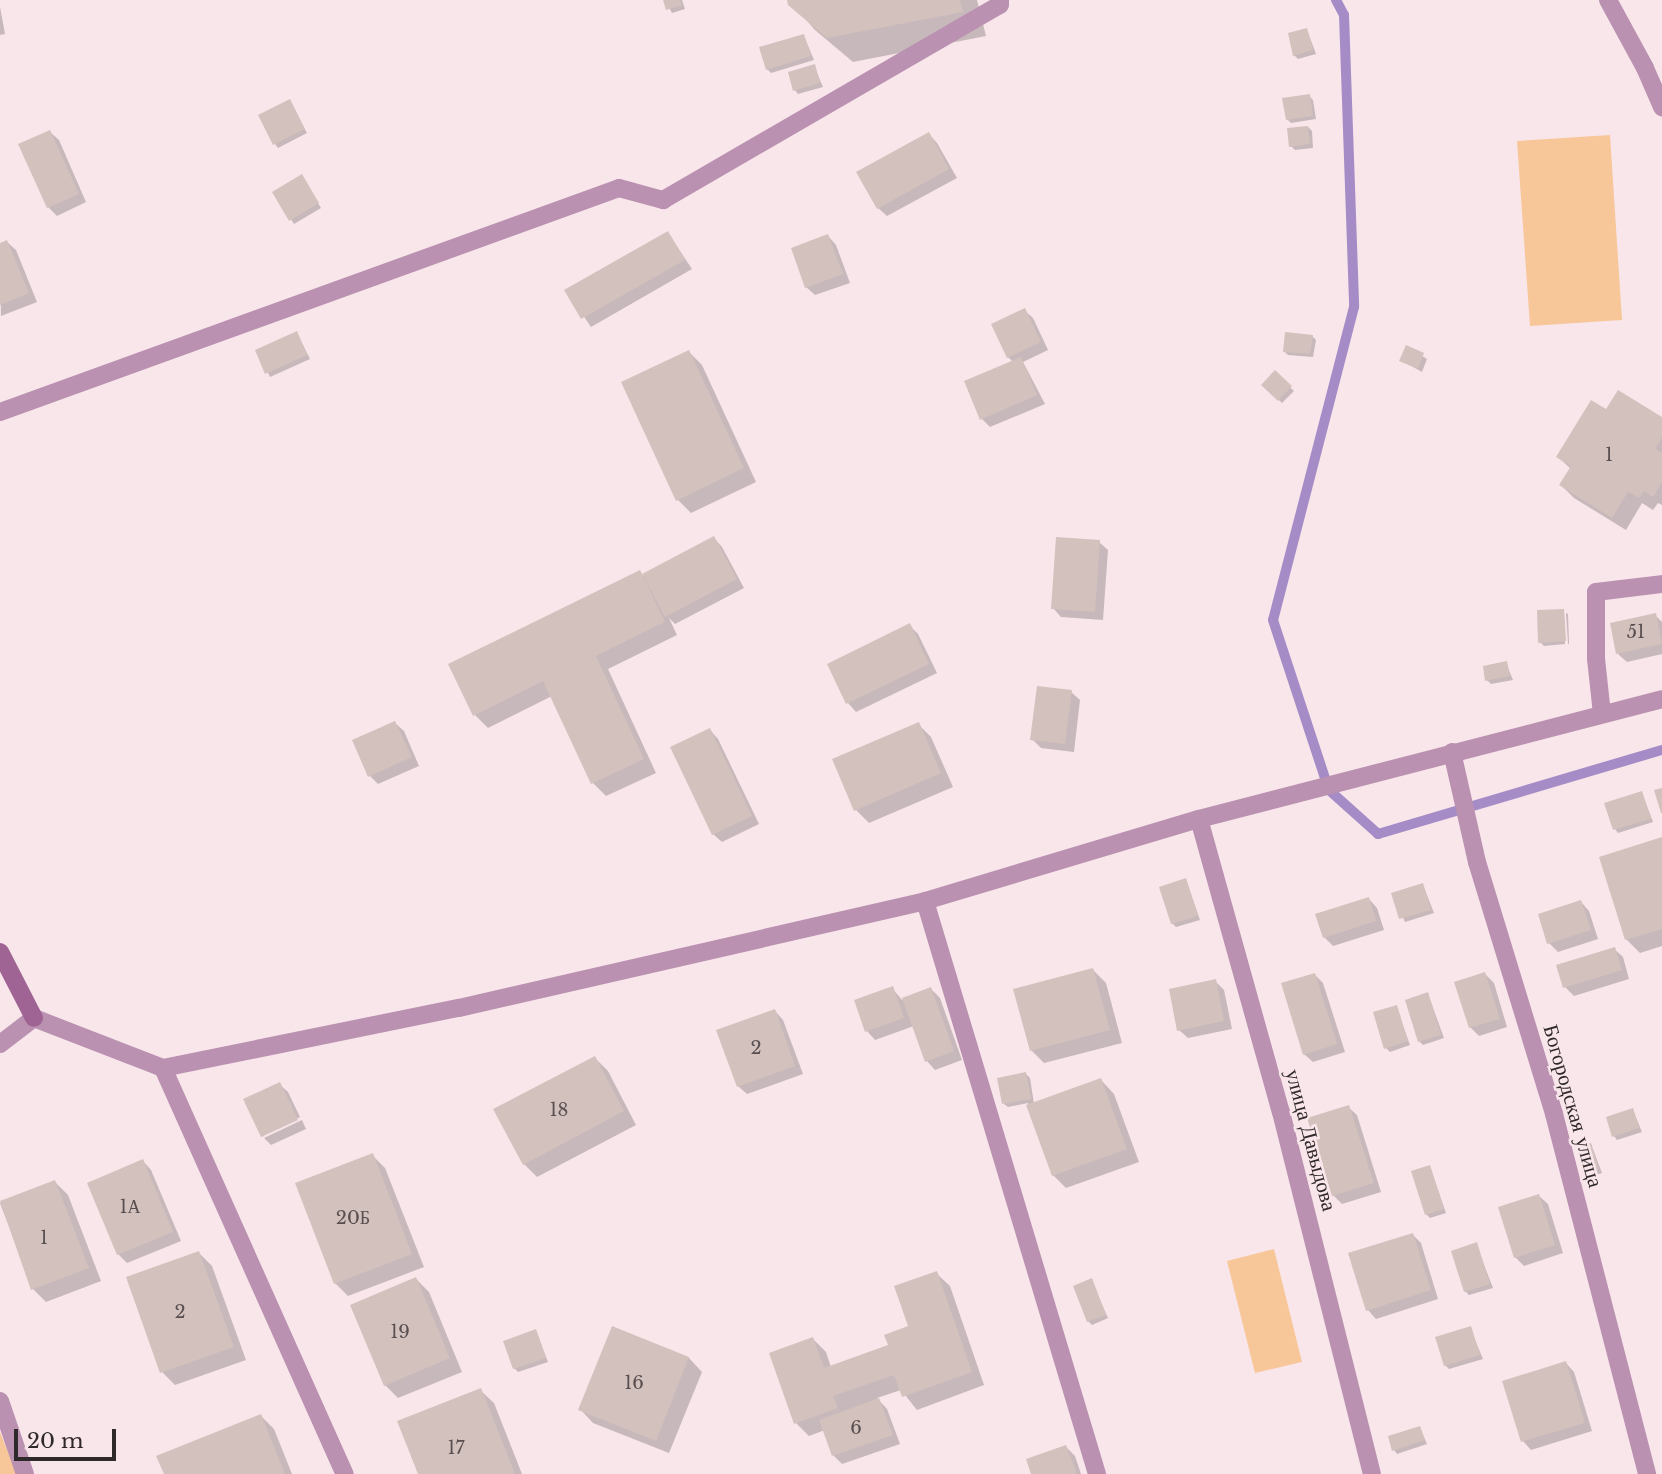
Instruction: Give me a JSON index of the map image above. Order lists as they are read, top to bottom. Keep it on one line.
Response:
{"streets":{"street":["Богородская улица","улица Давыдова"]},"house_numbers":["1","51","2","18","1А","20Б","1","2","19","16","6","17"],"scale_bar":"20 m"}
